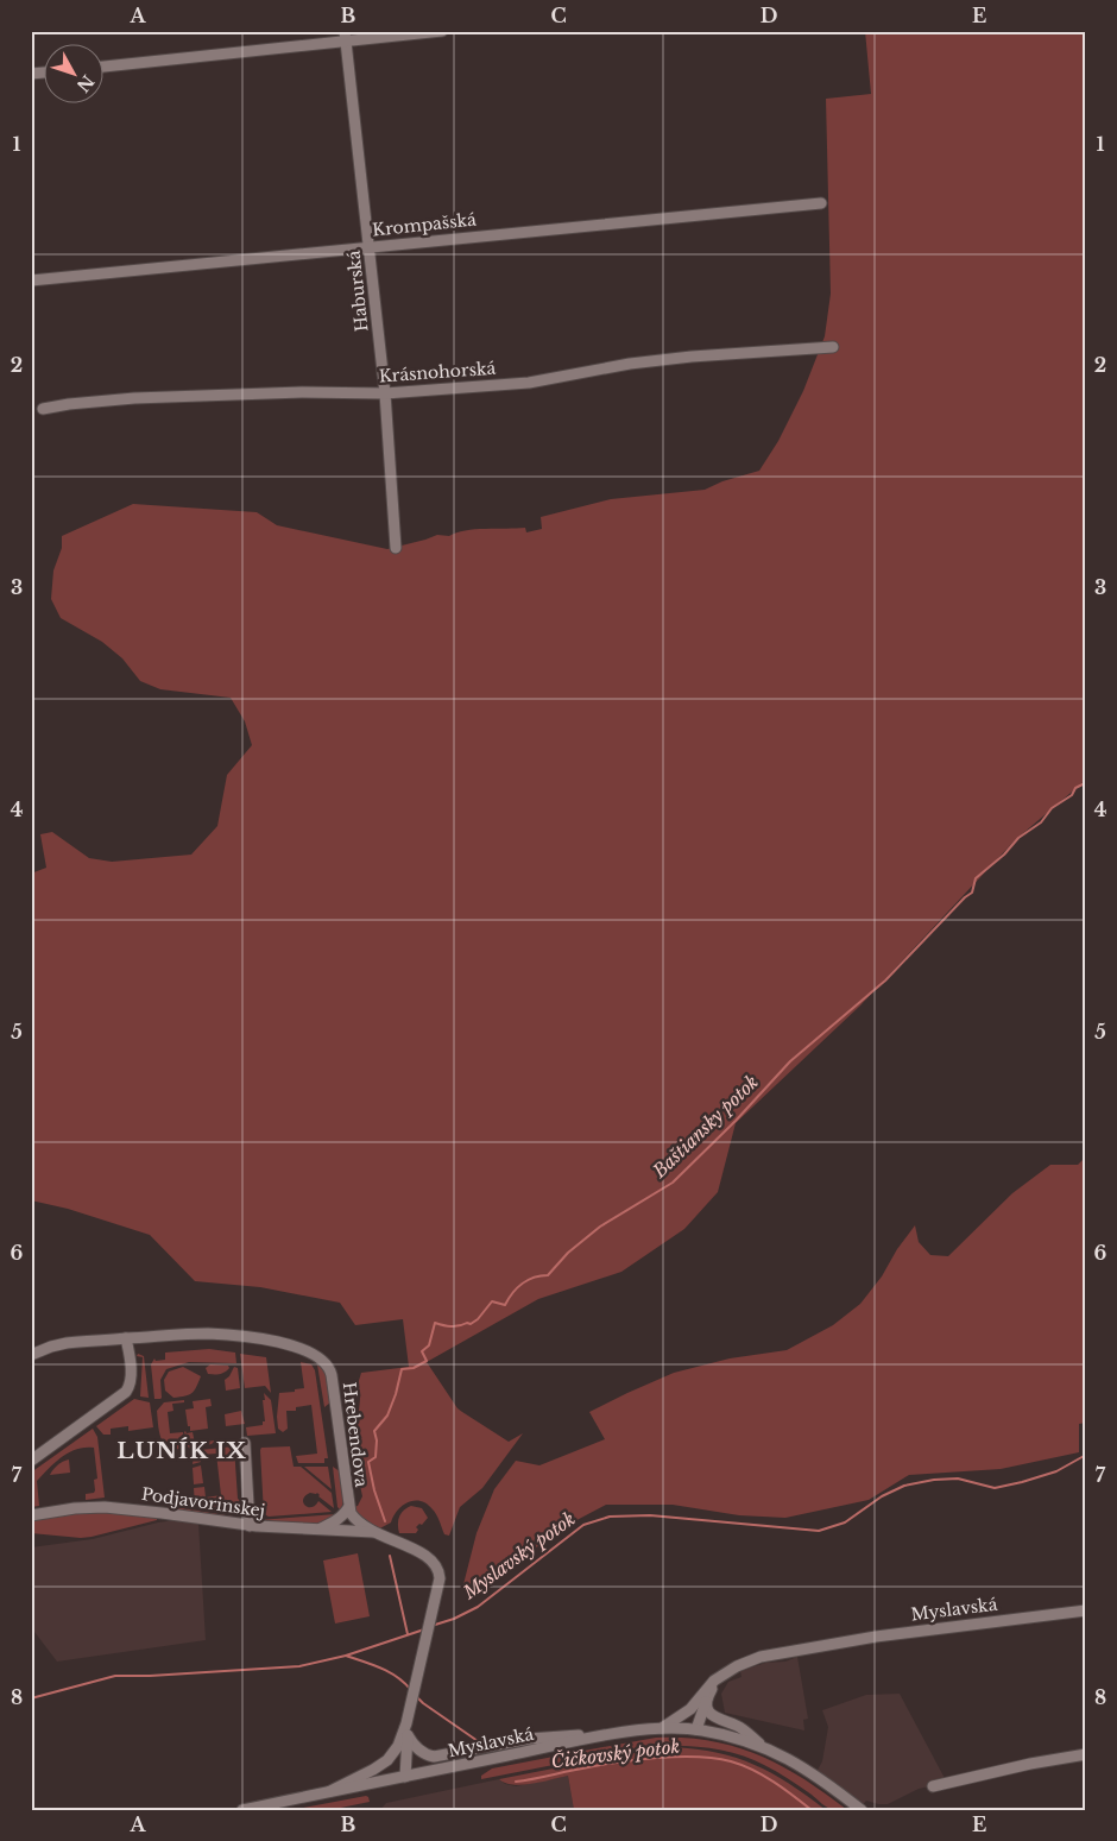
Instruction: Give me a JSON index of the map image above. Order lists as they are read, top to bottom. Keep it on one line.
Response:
{"streets":{"street":["Krompašská","Haburská","Krásnohorská","Hrebendova","Podjavorinskej","Myslavská"]},"crossings":[["Krompašská","Haburská"],["Haburská","Krásnohorská"],["Hrebendova","Podjavorinskej"],["Hrebendova","Myslavská"]],"districts":["LUNÍK IX"],"water":["Baštiansky potok","Myslavský potok","Čičkovský potok"],"north":"bottom right","grid":{"columns":["A","B","C","D","E"],"rows":["1","2","3","4","5","6","7","8"]}}
